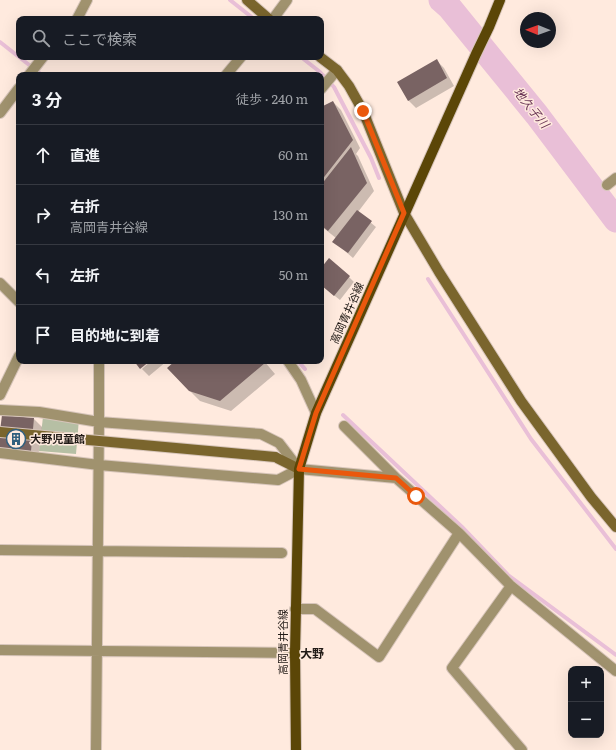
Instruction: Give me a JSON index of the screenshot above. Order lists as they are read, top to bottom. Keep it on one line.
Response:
{"streets":{"main road":["高岡青井谷線"]},"districts":["大野"],"water":["地久子川"],"places":{"building":["大野児童館"]},"north":"left","page":{"search":"ここで検索","heading":["3 分","徒歩 · 240 m"],"list":[["直進","60 m"],["右折","高岡青井谷線","130 m"],["左折","50 m"],"目的地に到着"],"map_buttons":["+","−"]}}
